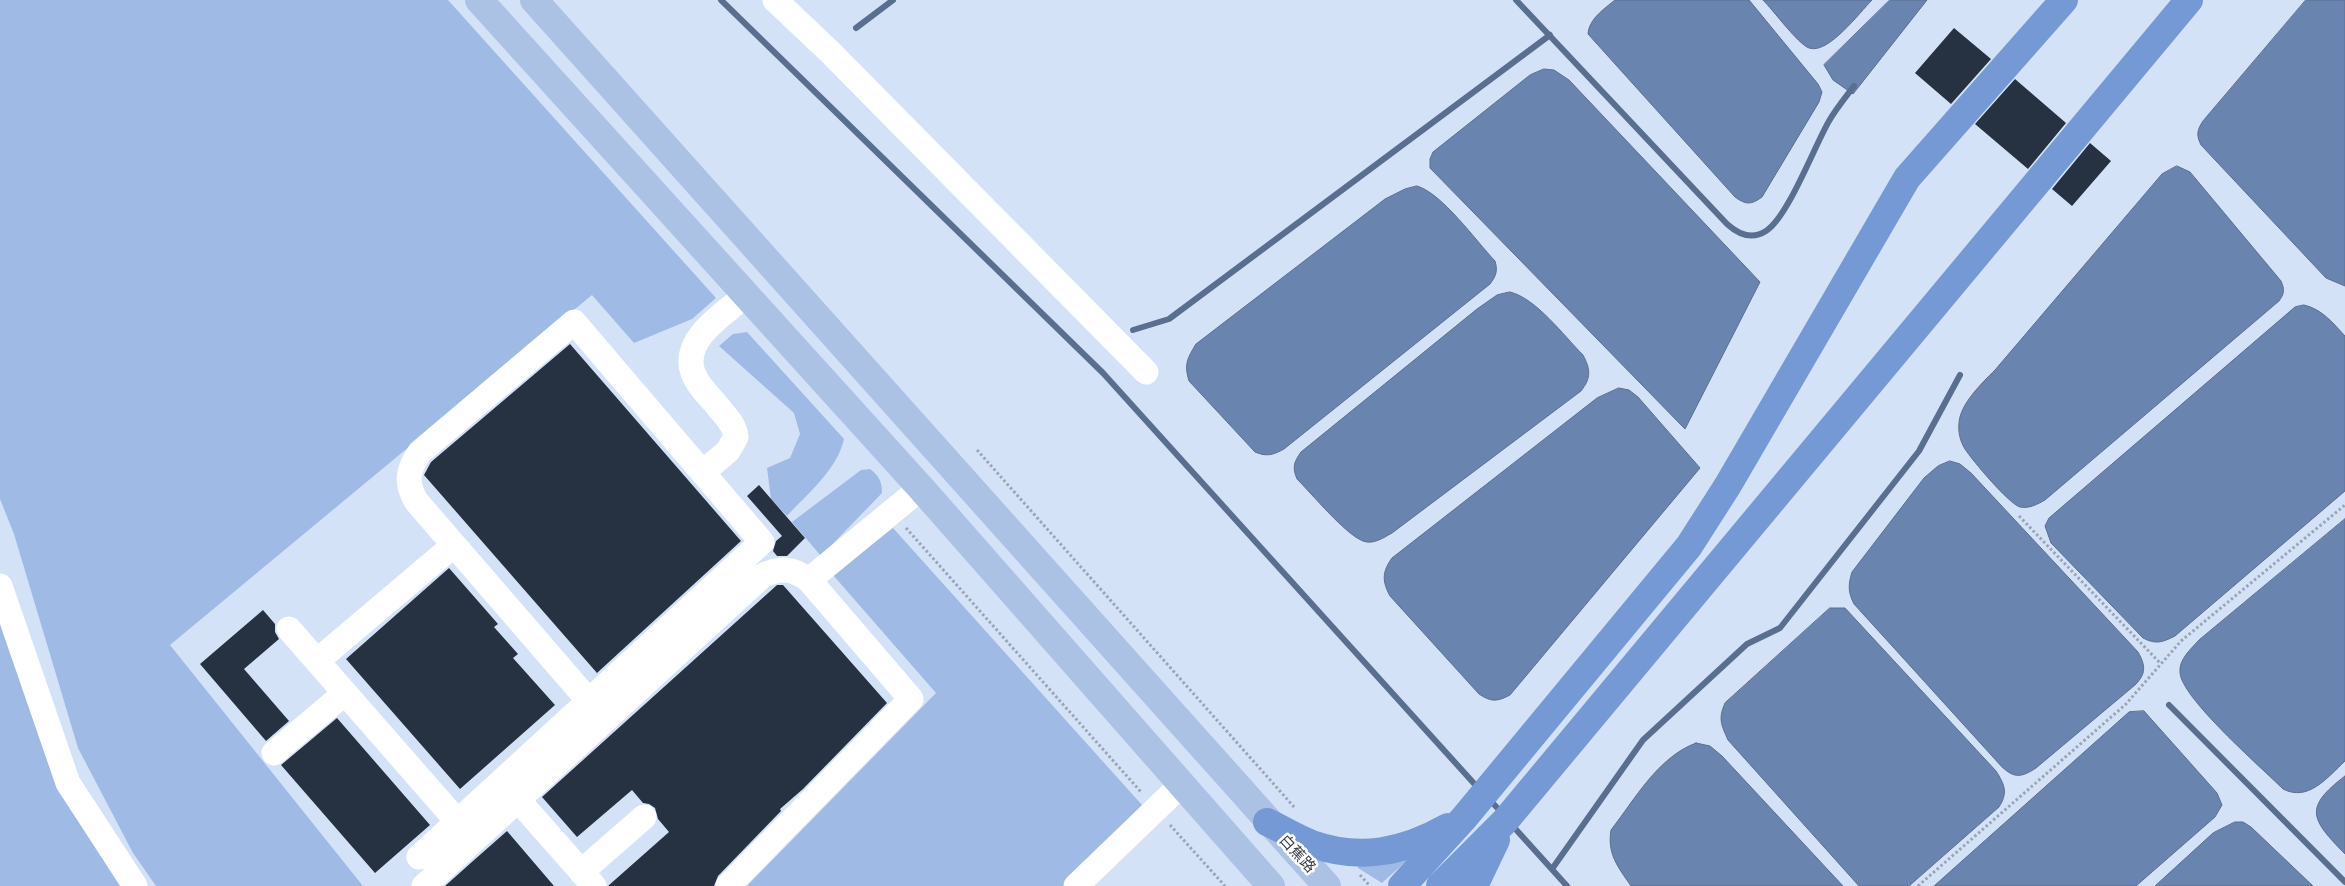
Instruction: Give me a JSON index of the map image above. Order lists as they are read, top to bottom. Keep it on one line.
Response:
{"streets":{"main road":["白蕉路"]}}
